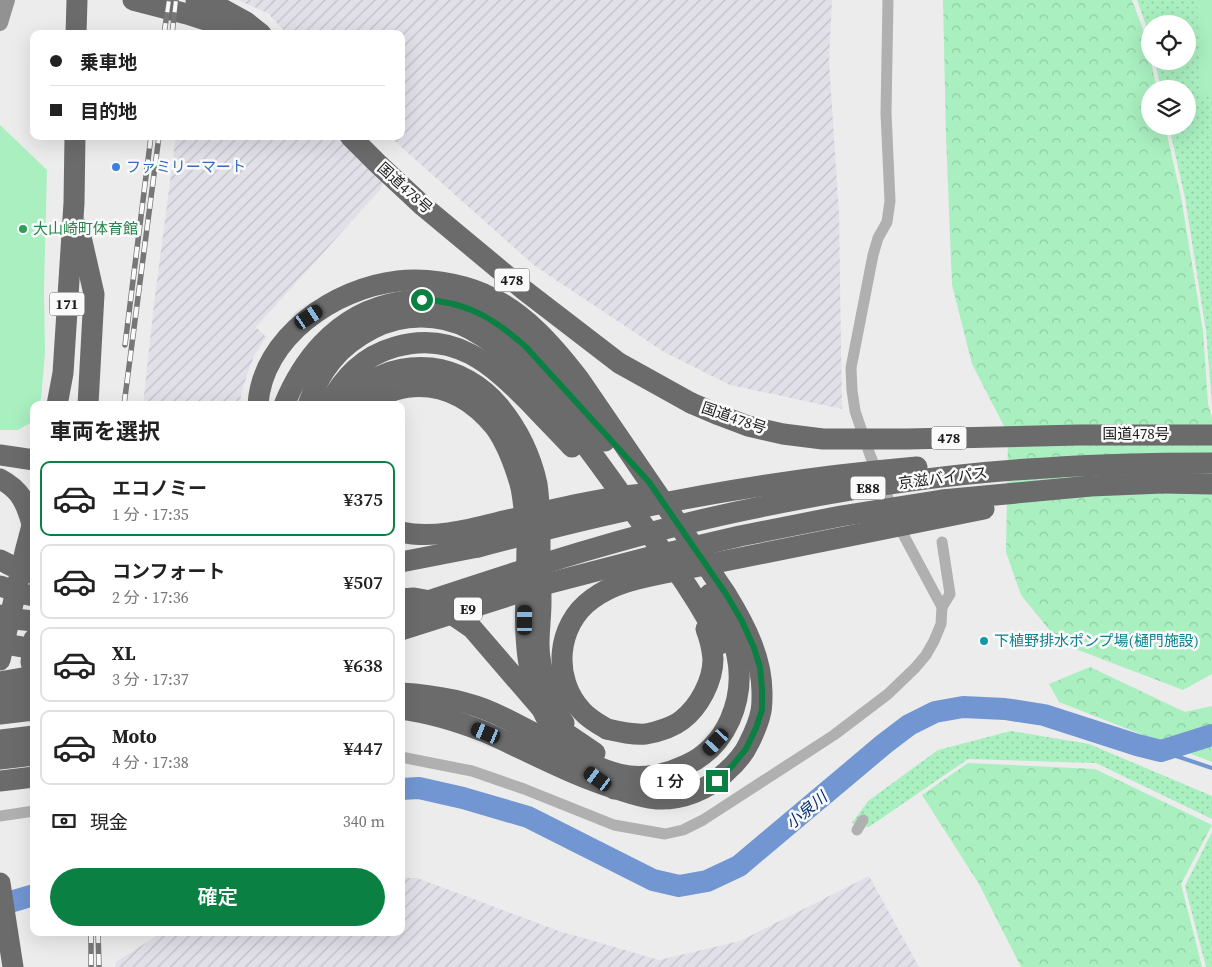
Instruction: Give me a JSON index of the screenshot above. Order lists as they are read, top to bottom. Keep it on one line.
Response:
{"streets":{"highway":["国道478号","478","171","京滋バイパス","E88","E9"]},"crossings":[["京滋バイパス","E9"]],"water":["小泉川"],"places":["ファミリーマート","大山崎町体育館","下植野排水ポンプ場(樋門施設)"],"page":{"banner":["乗車地","目的地"],"heading":"車両を選択","list":[{"name":"エコノミー","note":"1 分 · 17:35","value":"¥375"},{"name":"コンフォート","note":"2 分 · 17:36","value":"¥507"},{"name":"XL","note":"3 分 · 17:37","value":"¥638"},{"name":"Moto","note":"4 分 · 17:38","value":"¥447"}],"bubble":"1 分","pay":["現金","340 m"],"buttons":"確定"}}
